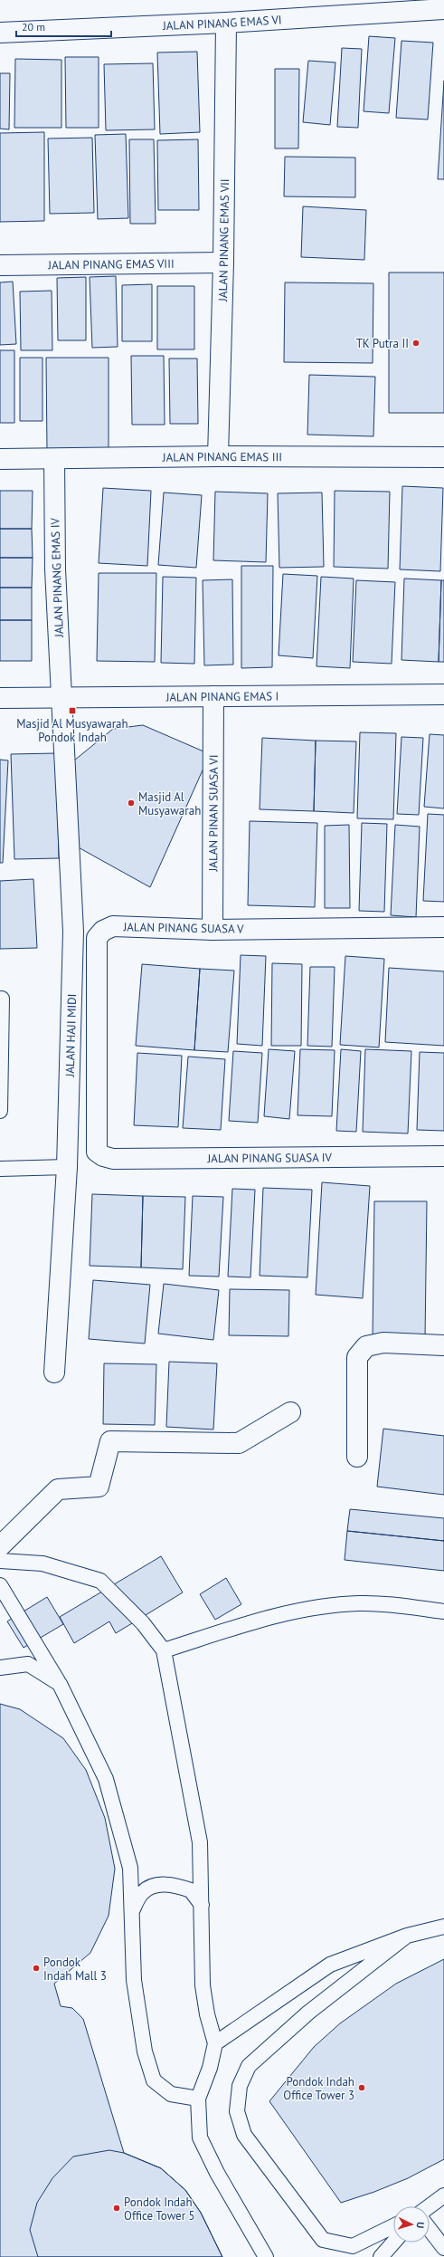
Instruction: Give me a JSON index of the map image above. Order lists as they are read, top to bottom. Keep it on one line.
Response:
{"streets":{"street":["JALAN PINANG EMAS VI","JALAN PINANG EMAS VII","JALAN PINANG EMAS VIII","JALAN PINANG EMAS III","JALAN PINANG EMAS IV","JALAN PINANG EMAS I","JALAN PINAN SUASA VI","JALAN PINANG SUASA V","JALAN HAJI MIDI","JALAN PINANG SUASA IV"]},"crossings":[["JALAN PINANG EMAS VI","JALAN PINANG EMAS VII"],["JALAN PINANG EMAS VII","JALAN PINANG EMAS VIII"],["JALAN PINANG EMAS VII","JALAN PINANG EMAS III"],["JALAN PINANG EMAS III","JALAN PINANG EMAS IV"],["JALAN PINANG EMAS IV","JALAN PINANG EMAS I"],["JALAN PINANG EMAS IV","JALAN HAJI MIDI"],["JALAN PINANG EMAS I","JALAN PINAN SUASA VI"],["JALAN PINANG EMAS I","JALAN HAJI MIDI"],["JALAN PINAN SUASA VI","JALAN PINANG SUASA V"],["JALAN PINANG SUASA V","JALAN PINANG SUASA IV"]],"places":{"other":["TK Putra II","Masjid Al Musyawarah","Pondok Indah Mall 3","Pondok Indah Office Tower 3","Pondok Indah Office Tower 5"],"transit":["Masjid Al Musyawarah Pondok Indah"]},"scale_bar":"20 m","north":"right"}
